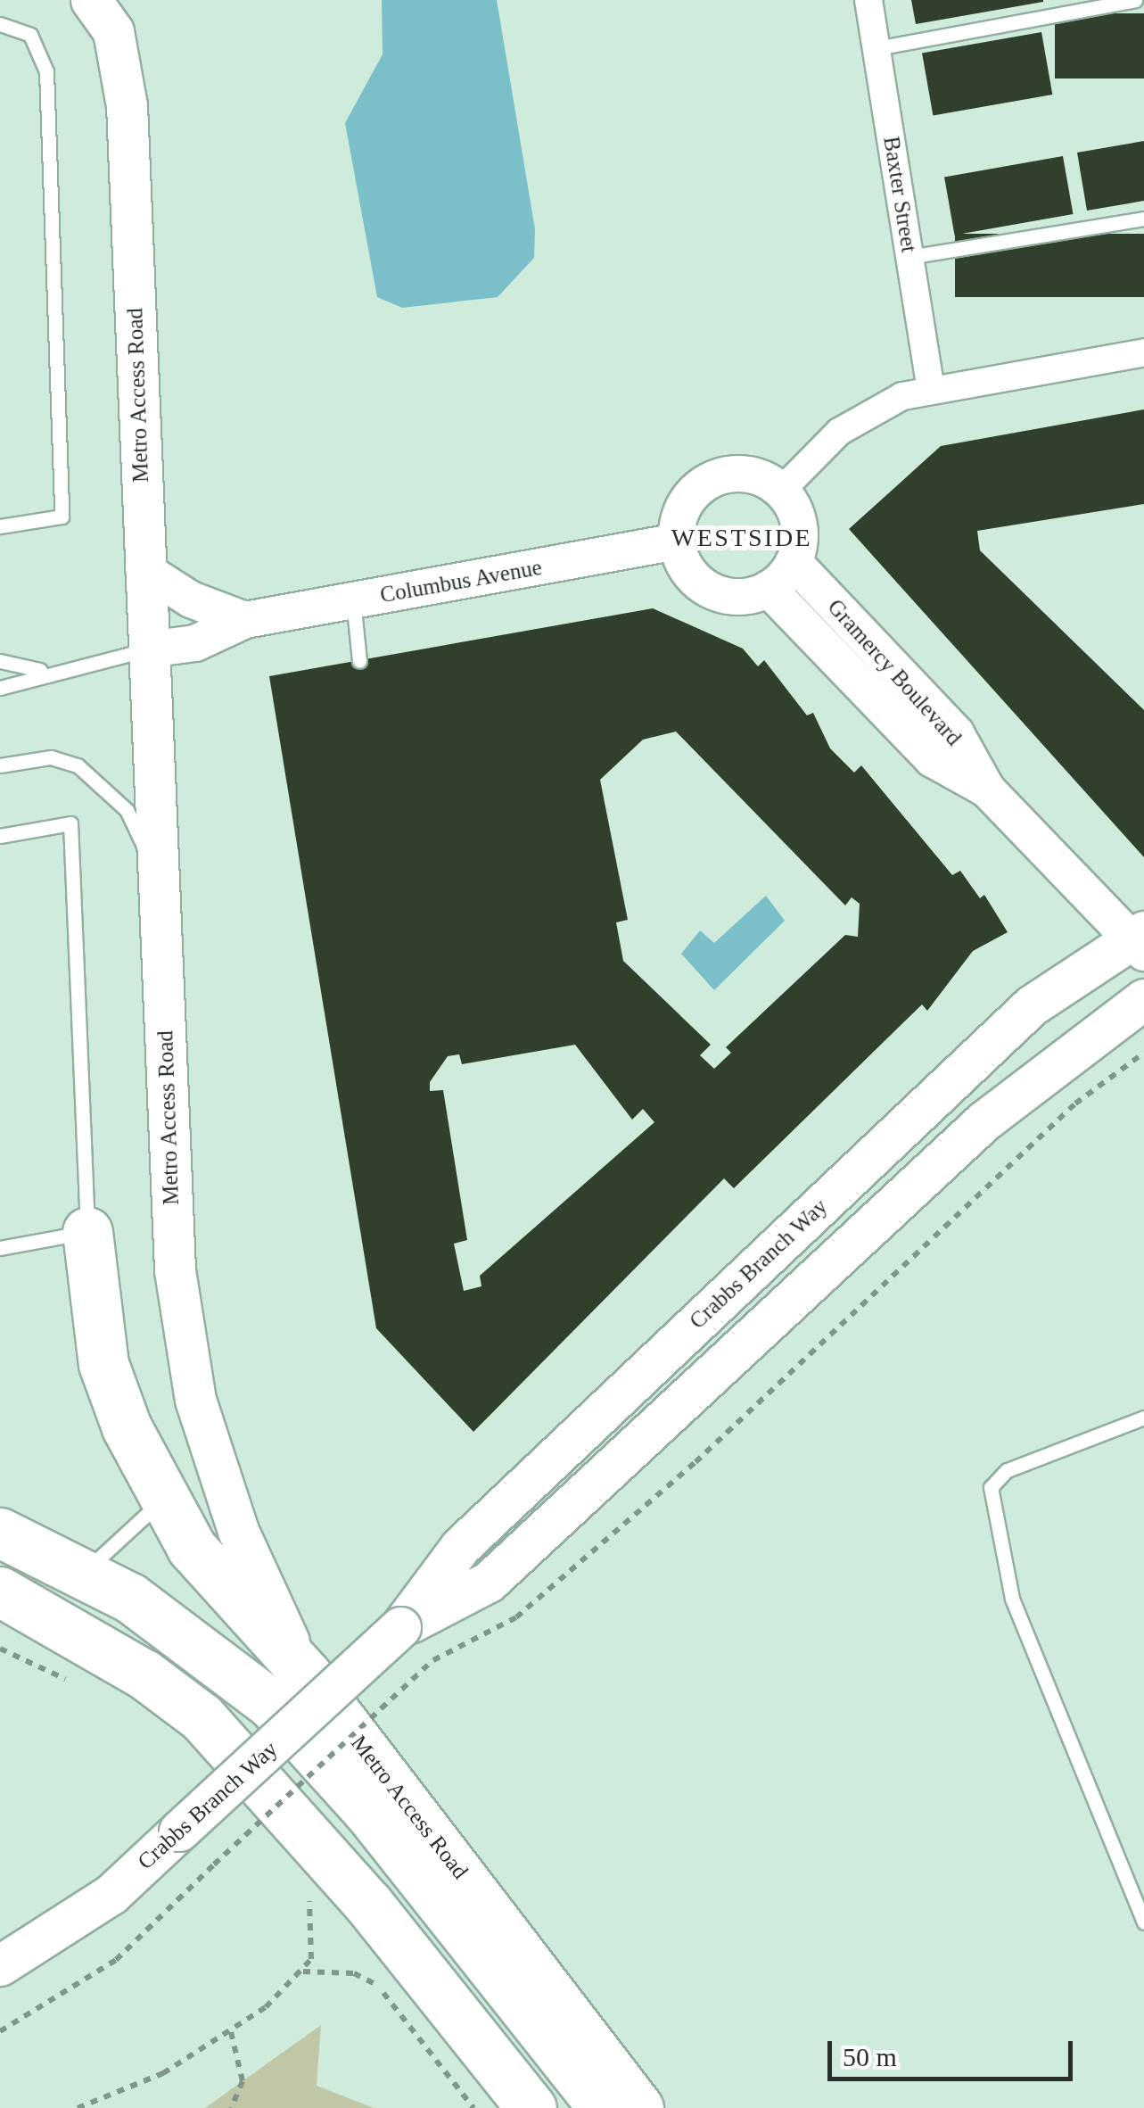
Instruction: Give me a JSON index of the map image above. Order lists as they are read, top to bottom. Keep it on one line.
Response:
{"streets":{"highway":["Metro Access Road"],"main road":["Crabbs Branch Way"],"street":["Baxter Street","Columbus Avenue","Gramercy Boulevard"]},"crossings":[["Metro Access Road","Columbus Avenue"],["Columbus Avenue","Gramercy Boulevard"],["Gramercy Boulevard","Crabbs Branch Way"]],"districts":["WESTSIDE"],"scale_bar":"50 m"}
